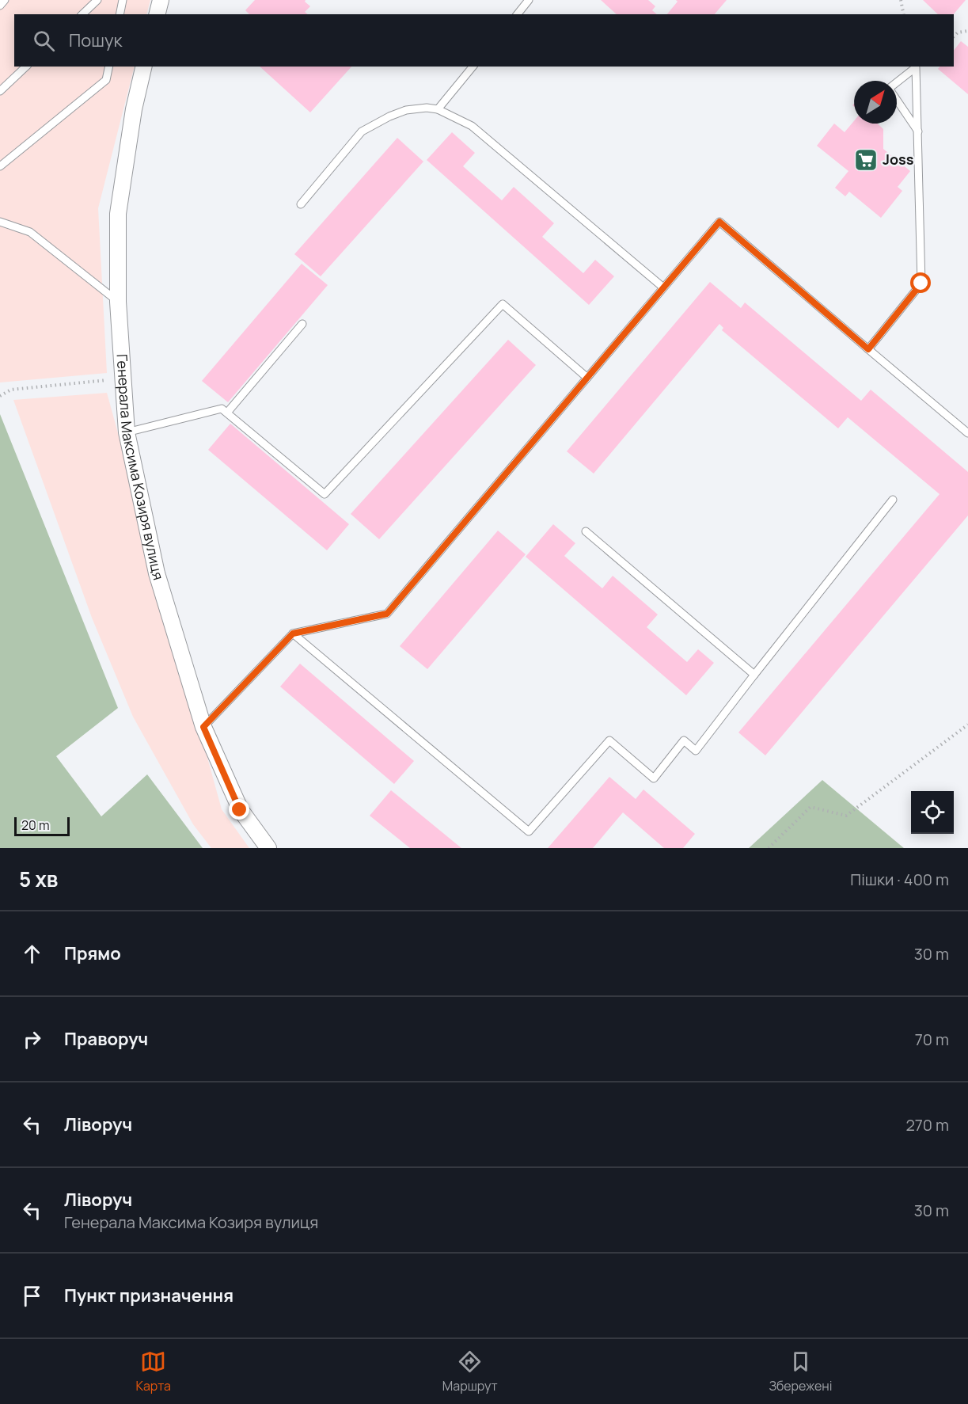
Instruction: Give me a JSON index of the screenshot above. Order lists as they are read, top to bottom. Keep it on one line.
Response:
{"streets":{"street":["Генерала Максима Козиря вулиця"]},"places":{"supermarket":["Joss"]},"scale_bar":"20 m","north":"top right","page":{"search":"Пошук","scale":"20 m","heading":["5 хв","Пішки · 400 m"],"list":[["Прямо","30 m"],["Праворуч","70 m"],["Ліворуч","270 m"],["Ліворуч","Генерала Максима Козиря вулиця","30 m"],"Пункт призначення"],"nav":["Карта","Маршрут","Збережені"]}}
